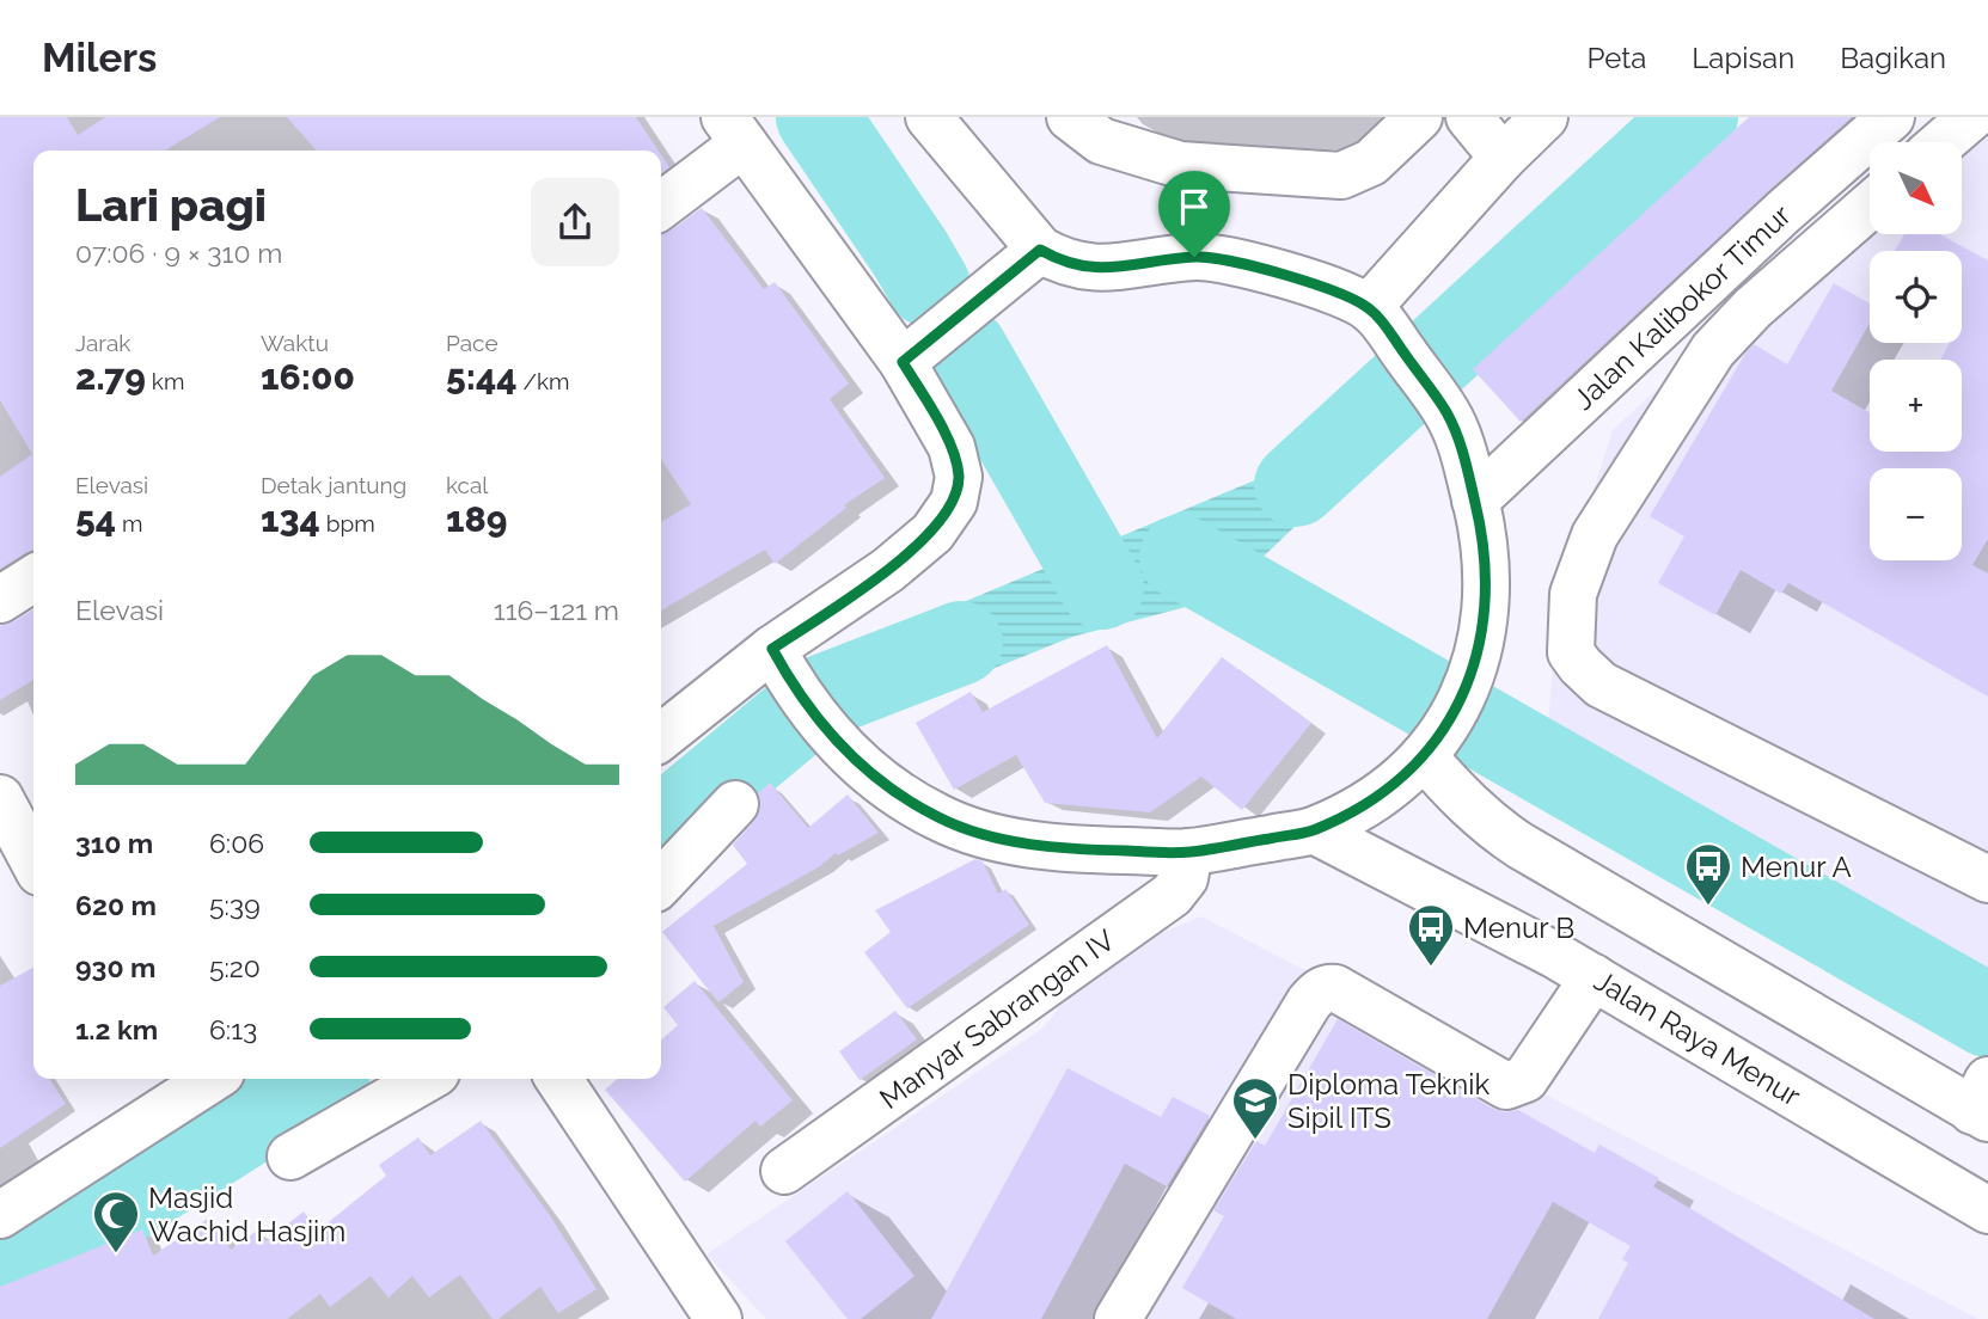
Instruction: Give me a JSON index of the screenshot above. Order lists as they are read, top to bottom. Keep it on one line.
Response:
{"streets":{"main road":["Jalan Kalibokor Timur","Manyar Sabrangan IV","Jalan Raya Menur"]},"places":{"bus stop":["Menur A","Menur B"],"school or university":["Diploma Teknik Sipil ITS"],"mosque":["Masjid Wachid Hasjim"]},"north":"bottom right","page":{"header":"Milers","nav":["Peta","Lapisan","Bagikan"],"map_buttons":["+","−"],"heading":["Lari pagi","07:06 · 9 × 310 m"],"stats":[["Jarak","2.79 km"],["Waktu","16:00"],["Pace","5:44 /km"],["Elevasi","54 m"],["Detak jantung","134 bpm"],["kcal","189"]],"chart":["Elevasi","116–121 m"],"list":[{"name":"310 m","note":"6:06"},{"name":"620 m","note":"5:39"},{"name":"930 m","note":"5:20"},{"name":"1.2 km","note":"6:13"}]}}
